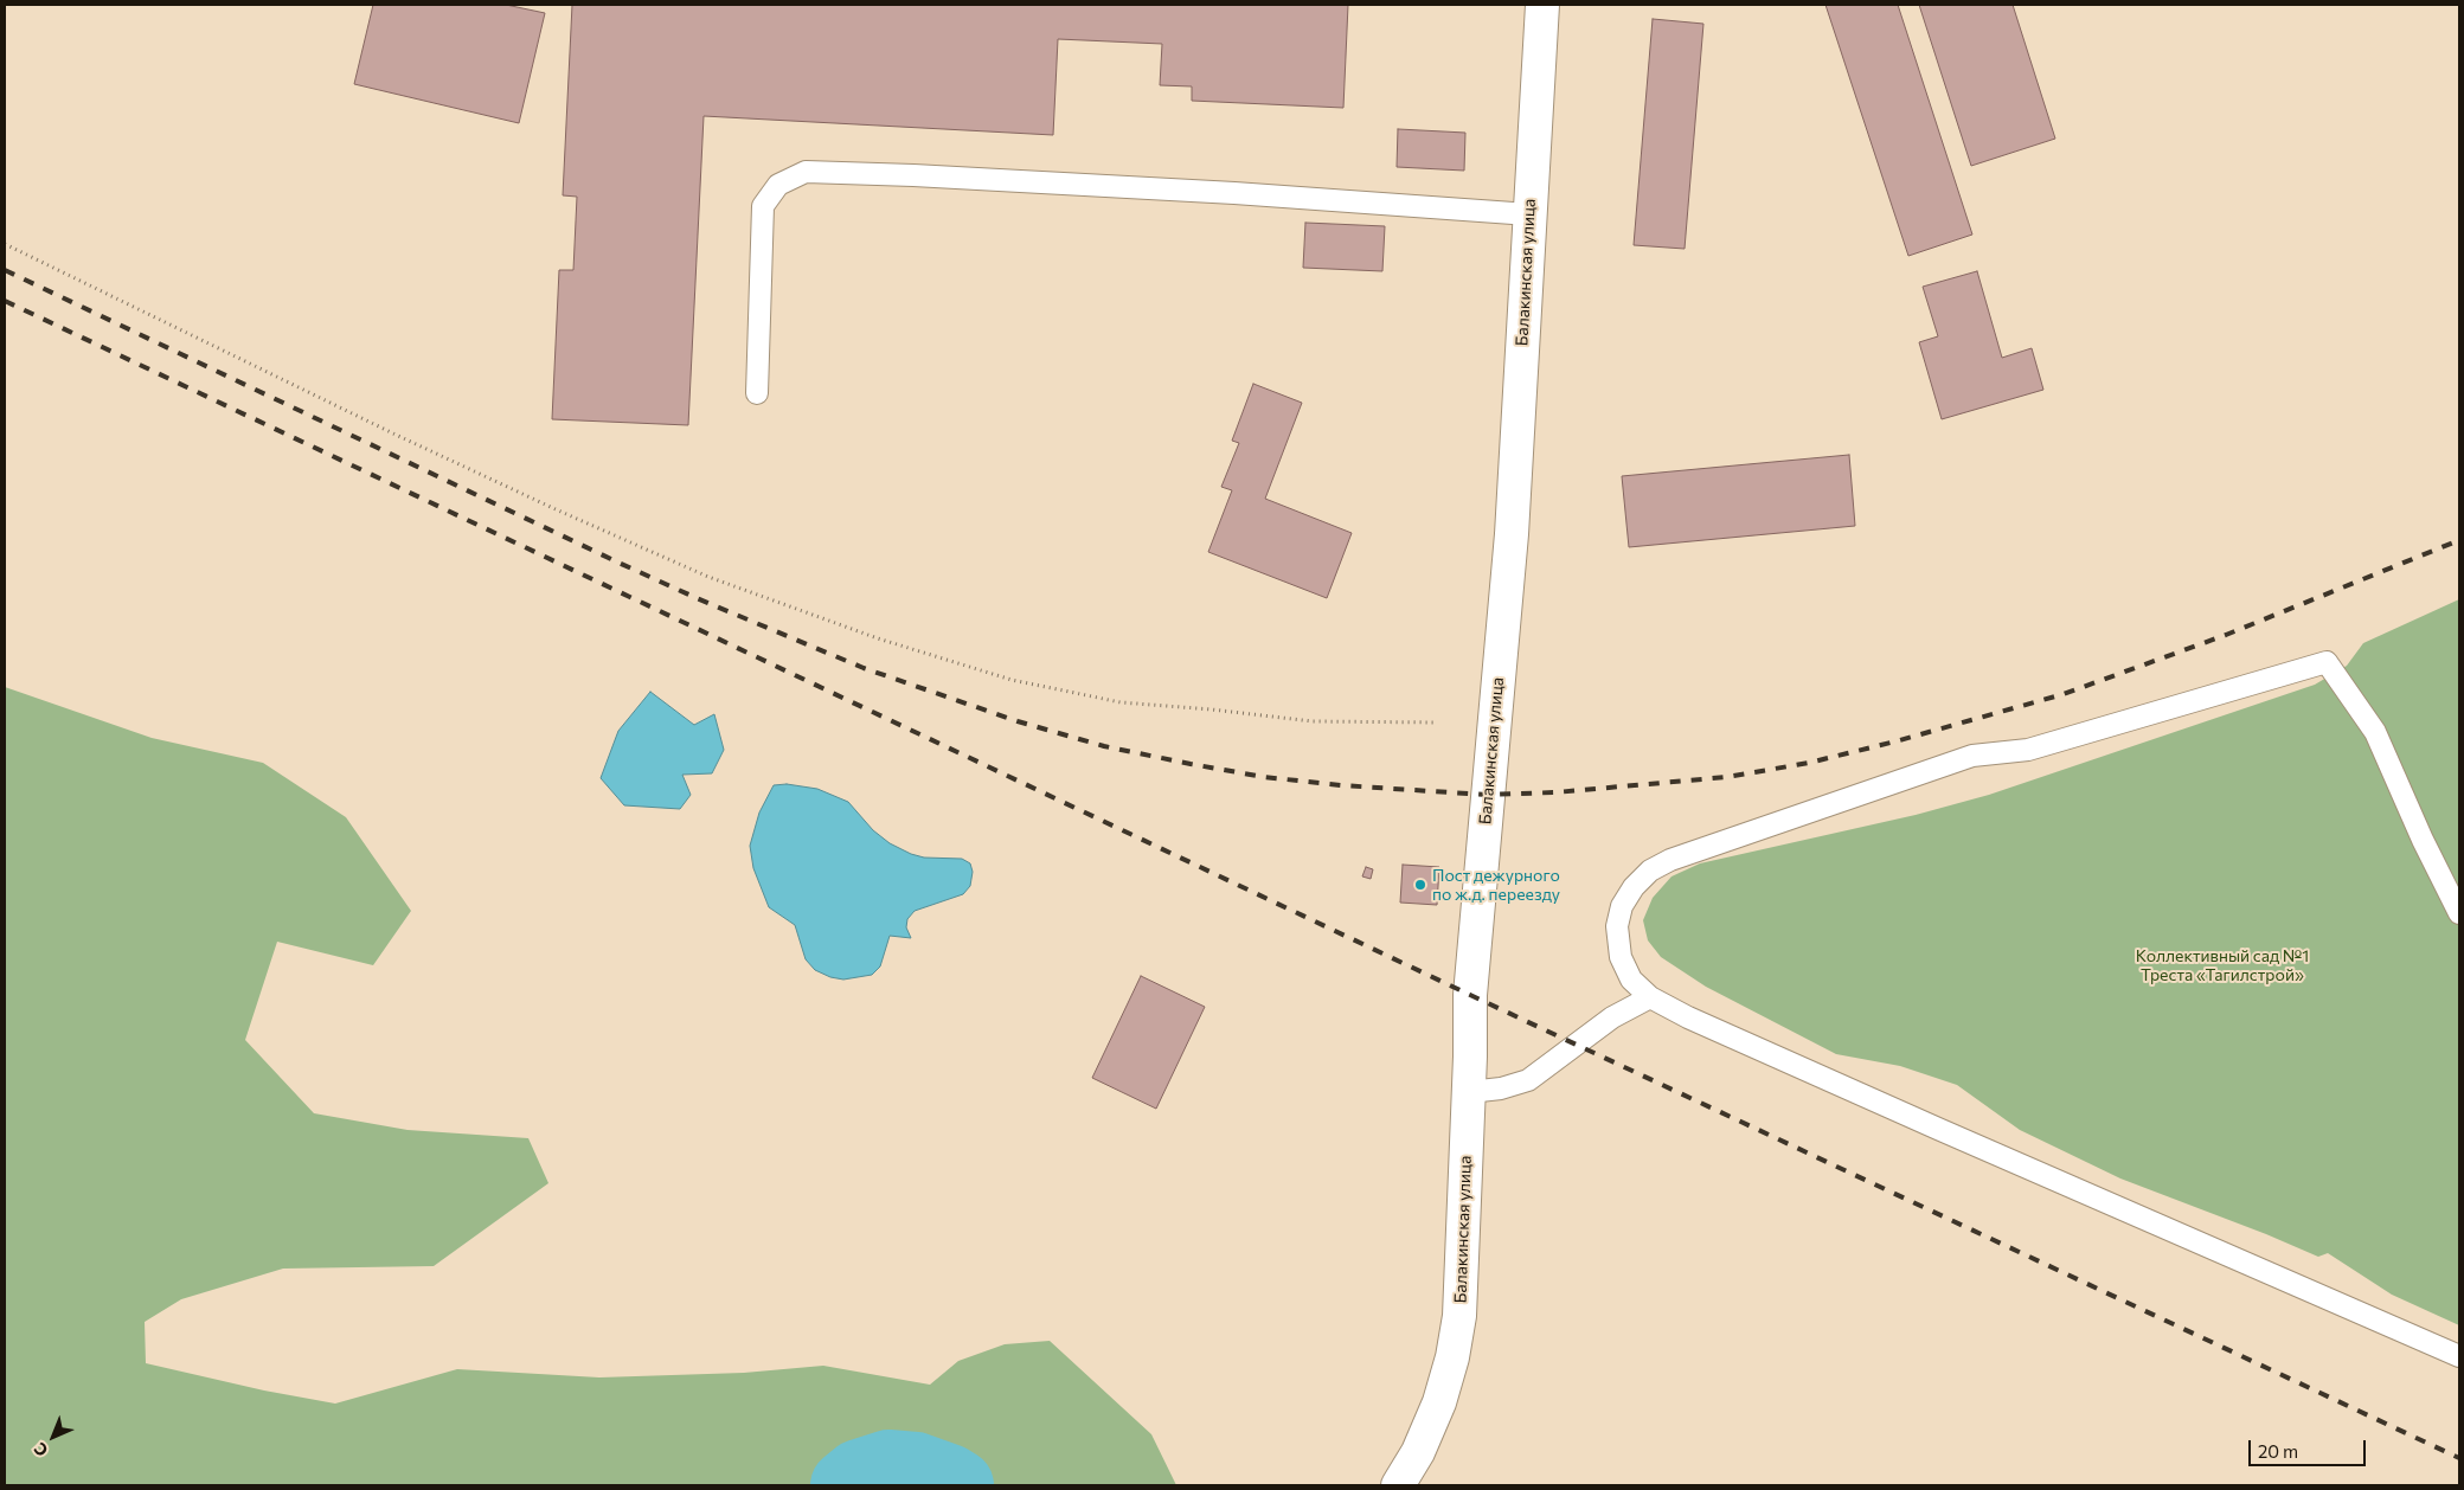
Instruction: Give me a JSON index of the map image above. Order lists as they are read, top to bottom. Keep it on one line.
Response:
{"streets":{"street":["Балакинская улица"]},"parks":["Коллективный сад №1 Треста «Тагилстрой»"],"places":["Пост дежурного по ж.д. переезду"],"scale_bar":"20 m","north":"bottom left"}
